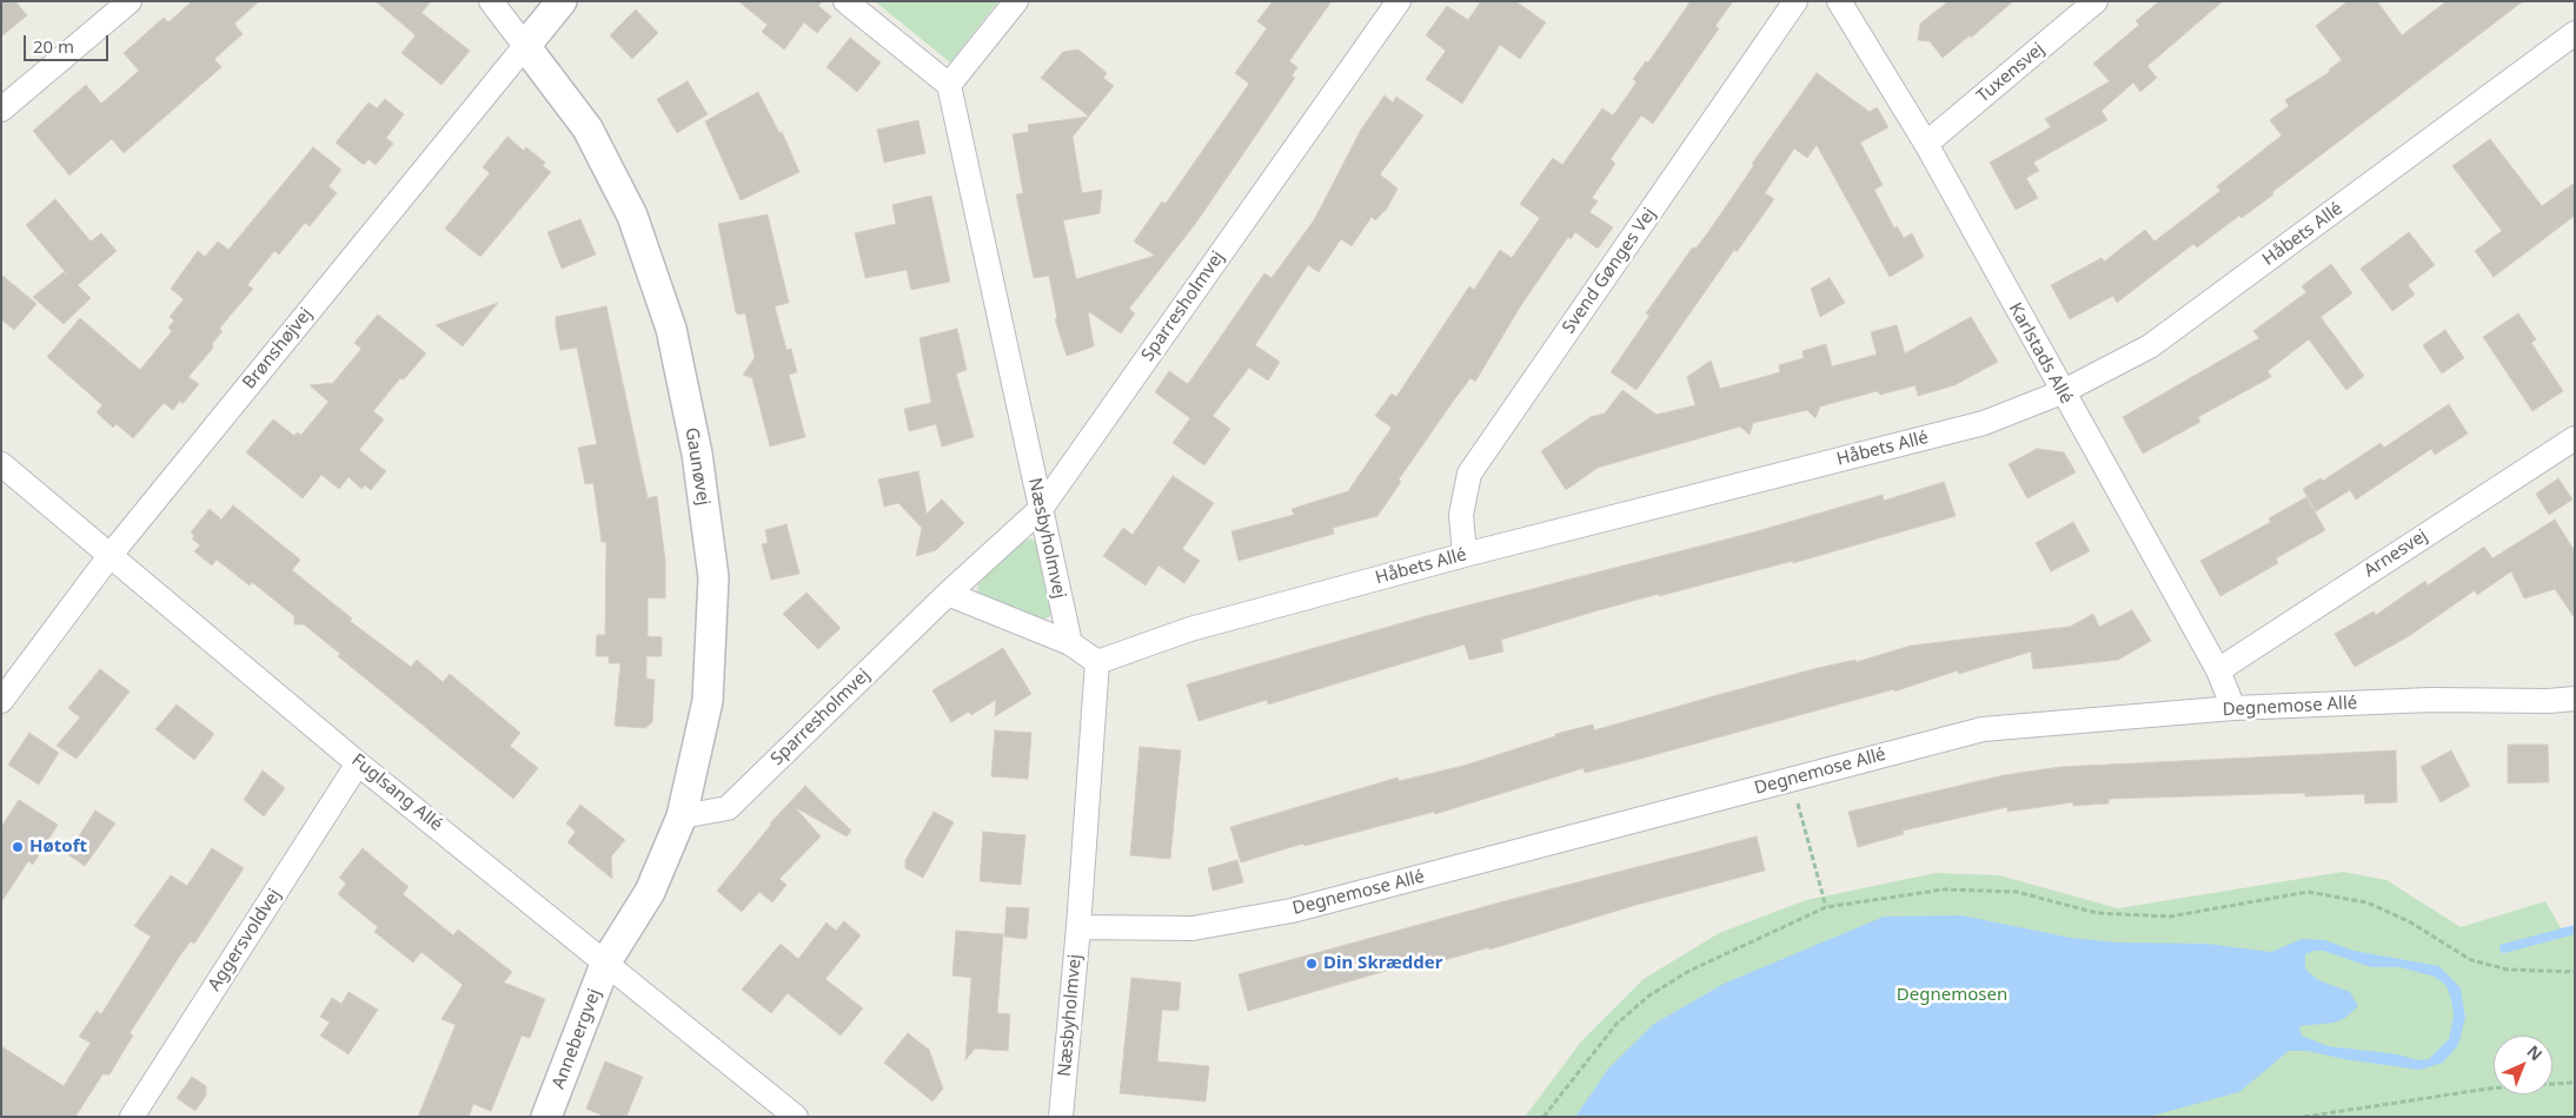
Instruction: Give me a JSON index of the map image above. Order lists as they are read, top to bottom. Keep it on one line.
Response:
{"streets":{"street":["Tuxensvej","Håbets Allé","Svend Gønges Vej","Sparresholmvej","Brønshøjvej","Karlstads Allé","Gaunøvej","Næsbyholmvej","Arnesvej","Degnemose Allé","Fuglsang Allé","Aggersvoldvej","Annebergvej"]},"crossings":[["Tuxensvej","Karlstads Allé"],["Håbets Allé","Svend Gønges Vej"],["Håbets Allé","Karlstads Allé"],["Håbets Allé","Næsbyholmvej"],["Sparresholmvej","Gaunøvej"],["Sparresholmvej","Næsbyholmvej"],["Brønshøjvej","Gaunøvej"],["Brønshøjvej","Fuglsang Allé"],["Karlstads Allé","Arnesvej"],["Karlstads Allé","Degnemose Allé"],["Gaunøvej","Fuglsang Allé"],["Gaunøvej","Annebergvej"],["Næsbyholmvej","Degnemose Allé"],["Fuglsang Allé","Aggersvoldvej"],["Fuglsang Allé","Annebergvej"]],"parks":["Degnemosen"],"places":["Høtoft","Din Skrædder"],"scale_bar":"20 m","north":"top right"}
